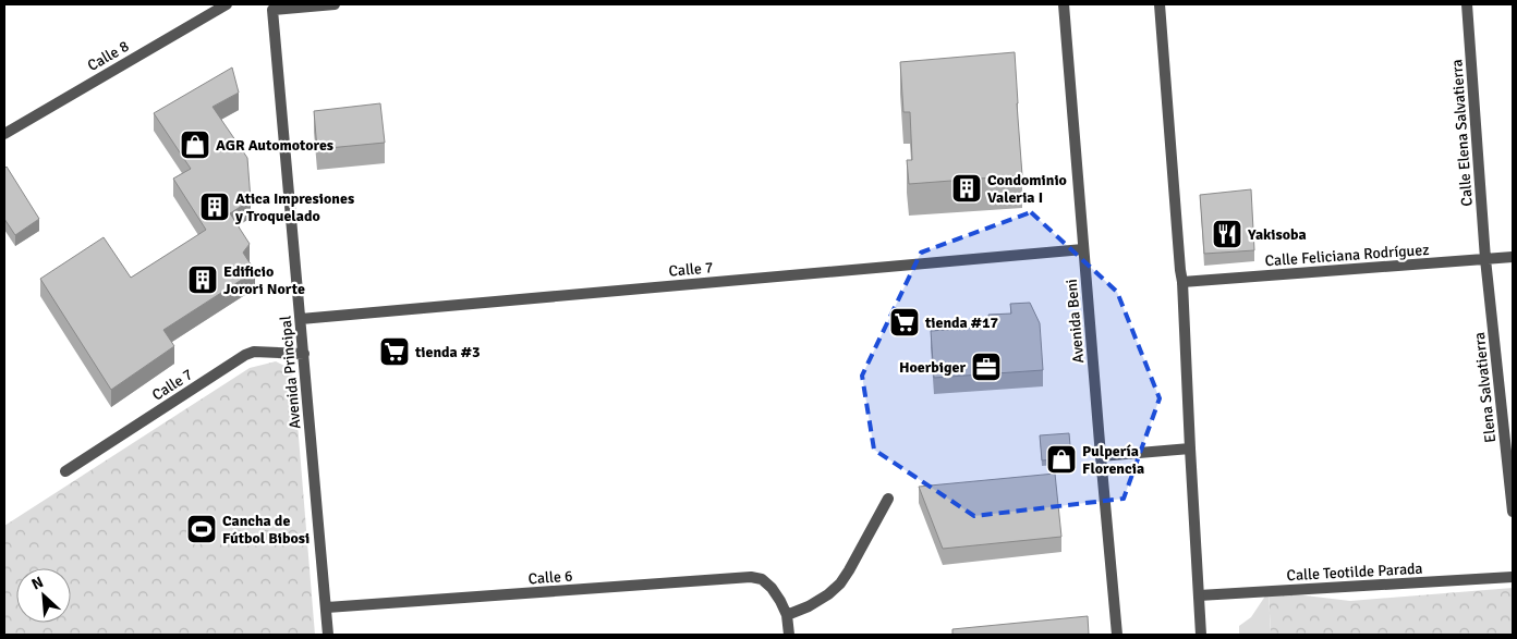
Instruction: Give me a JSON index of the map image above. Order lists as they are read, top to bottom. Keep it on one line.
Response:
{"streets":{"street":["Calle 8","Calle Elena Salvatierra","Calle Feliciana Rodríguez","Calle 7","Avenida Beni","Avenida Principal","Elena Salvatierra","Calle Teotilde Parada","Calle 6"]},"crossings":[["Calle Elena Salvatierra","Calle Feliciana Rodríguez"],["Calle Elena Salvatierra","Elena Salvatierra"],["Calle Feliciana Rodríguez","Elena Salvatierra"],["Calle 7","Avenida Beni"],["Calle 7","Avenida Principal"],["Avenida Principal","Calle 6"]],"places":{"shop":["AGR Automotores","Pulpería Florencia"],"building":["Condominio Valeria I","Atica Impresiones y Troquelado","Edificio Jorori Norte"],"restaurant":["Yakisoba"],"supermarket":["tienda #17","tienda #3"],"office":["Hoerbiger"],"sports":["Cancha de Fútbol Bibosi"]},"north":"top left"}
